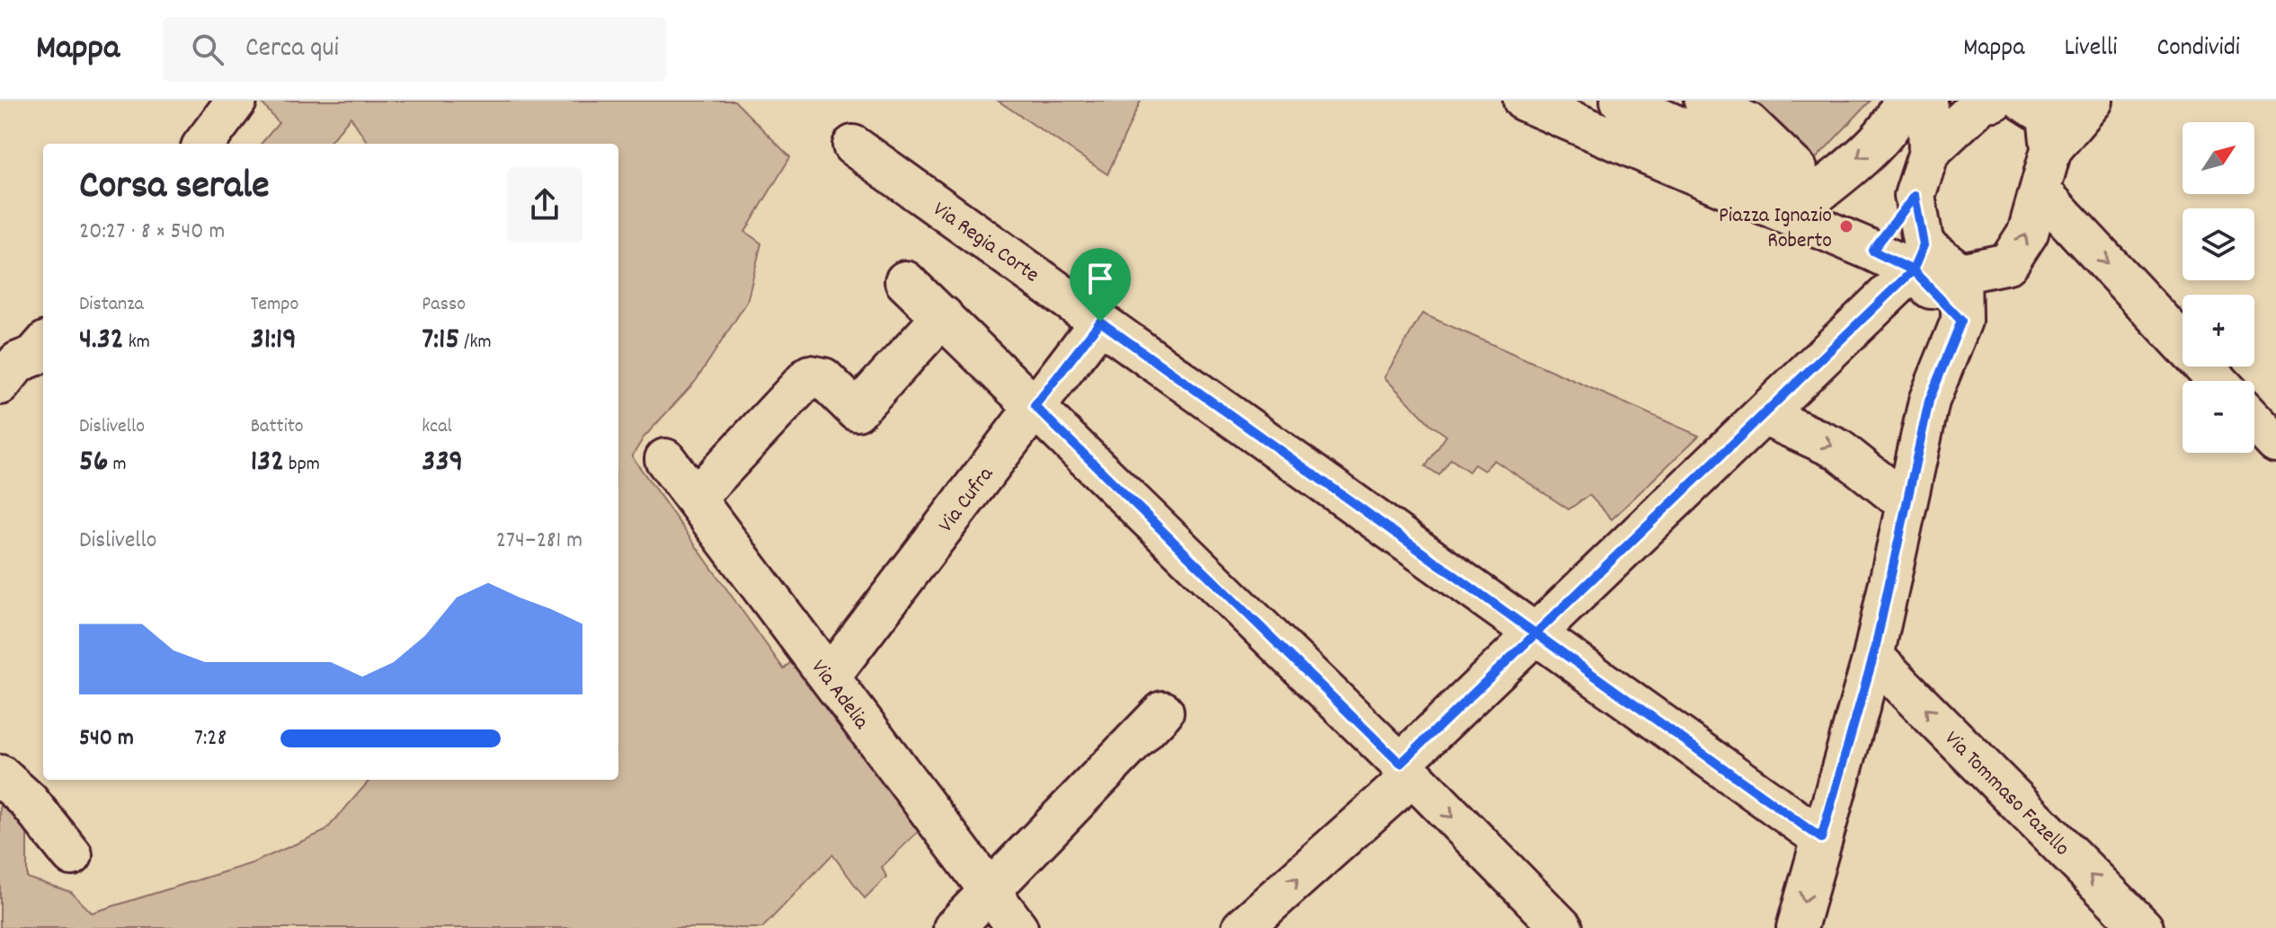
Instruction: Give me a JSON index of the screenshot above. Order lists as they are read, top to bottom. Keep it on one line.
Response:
{"streets":{"street":["Via Regia Corte","Via Cufra","Via Adelia","Via Tommaso Fazello"]},"crossings":[["Via Regia Corte","Via Cufra"],["Via Cufra","Via Adelia"]],"one_way":["Via Tommaso Fazello"],"places":["Piazza Ignazio Roberto"],"north":"top right","page":{"header":"Mappa","search":"Cerca qui","nav":["Mappa","Livelli","Condividi"],"map_buttons":["+","−"],"heading":["Corsa serale","20:27 · 8 × 540 m"],"stats":[["Distanza","4.32 km"],["Tempo","31:19"],["Passo","7:15 /km"],["Dislivello","56 m"],["Battito","132 bpm"],["kcal","339"]],"chart":["Dislivello","274–281 m"],"list":[{"name":"540 m","note":"7:28"}]}}
